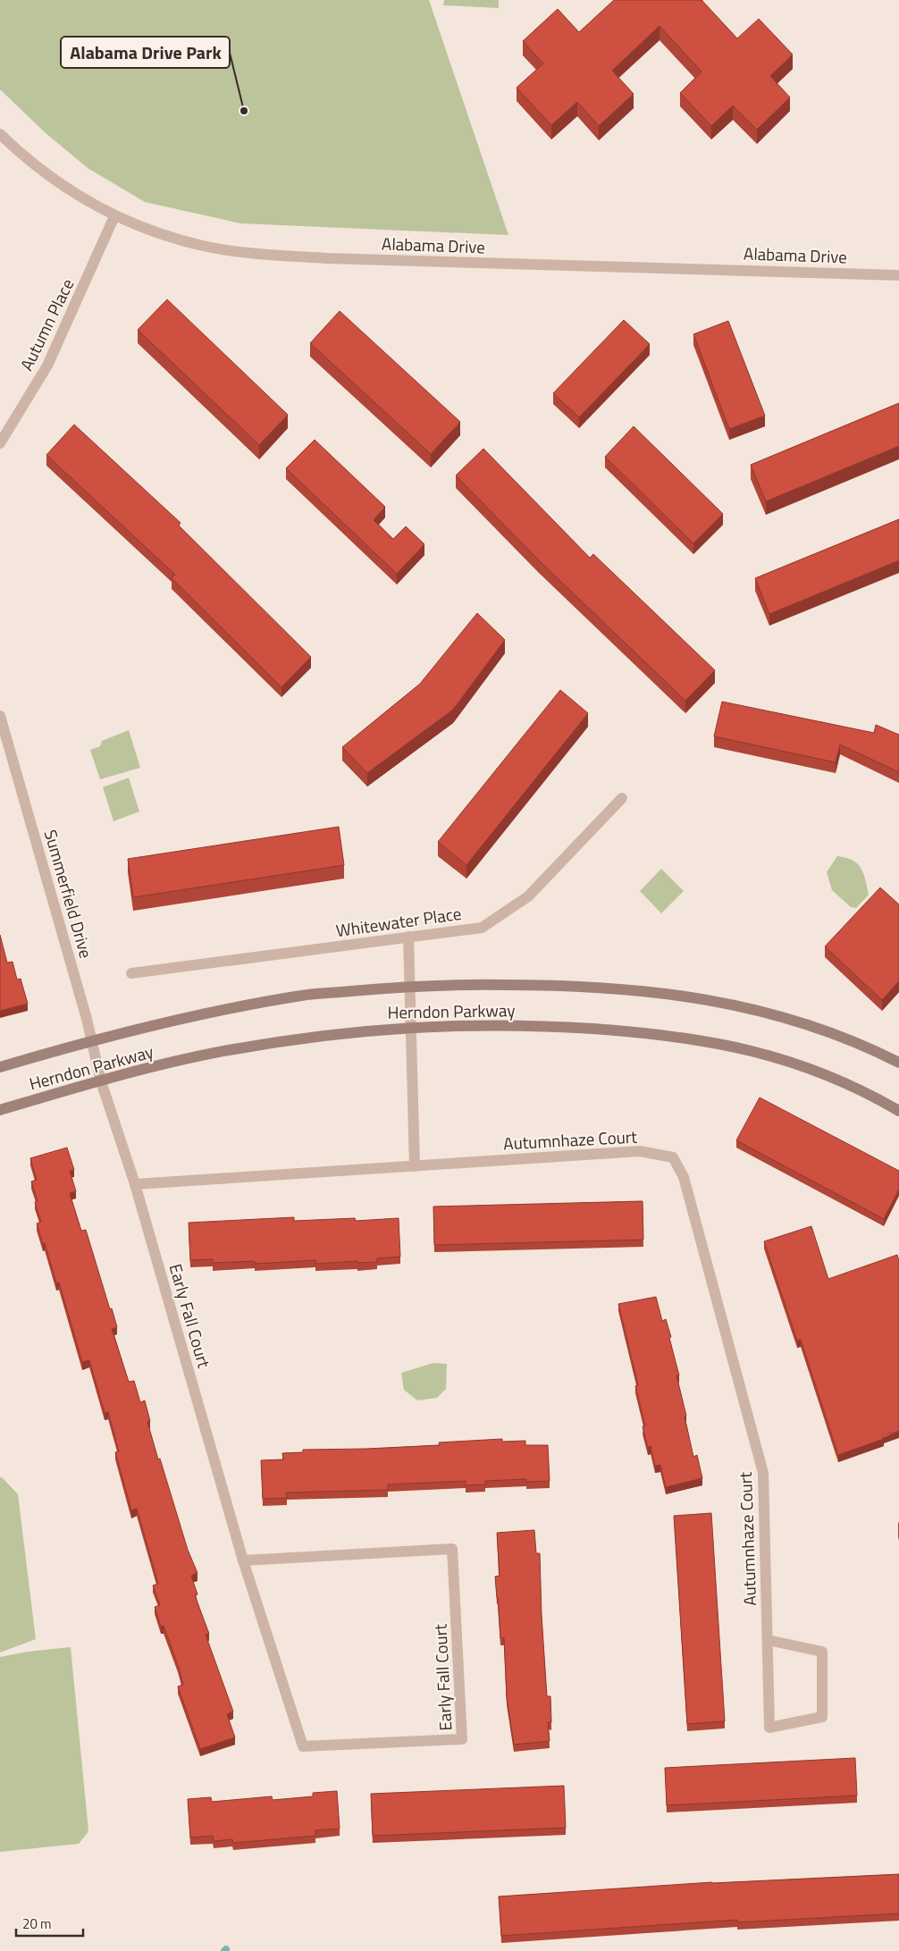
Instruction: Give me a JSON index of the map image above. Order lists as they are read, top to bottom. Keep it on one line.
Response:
{"streets":{"main road":["Herndon Parkway"],"street":["Alabama Drive","Autumn Place","Summerfield Drive","Whitewater Place","Autumnhaze Court","Early Fall Court"]},"crossings":[["Alabama Drive","Autumn Place"],["Summerfield Drive","Herndon Parkway"],["Summerfield Drive","Early Fall Court"],["Herndon Parkway","Early Fall Court"],["Autumnhaze Court","Early Fall Court"]],"places":["Alabama Drive Park"],"scale_bar":"20 m"}
